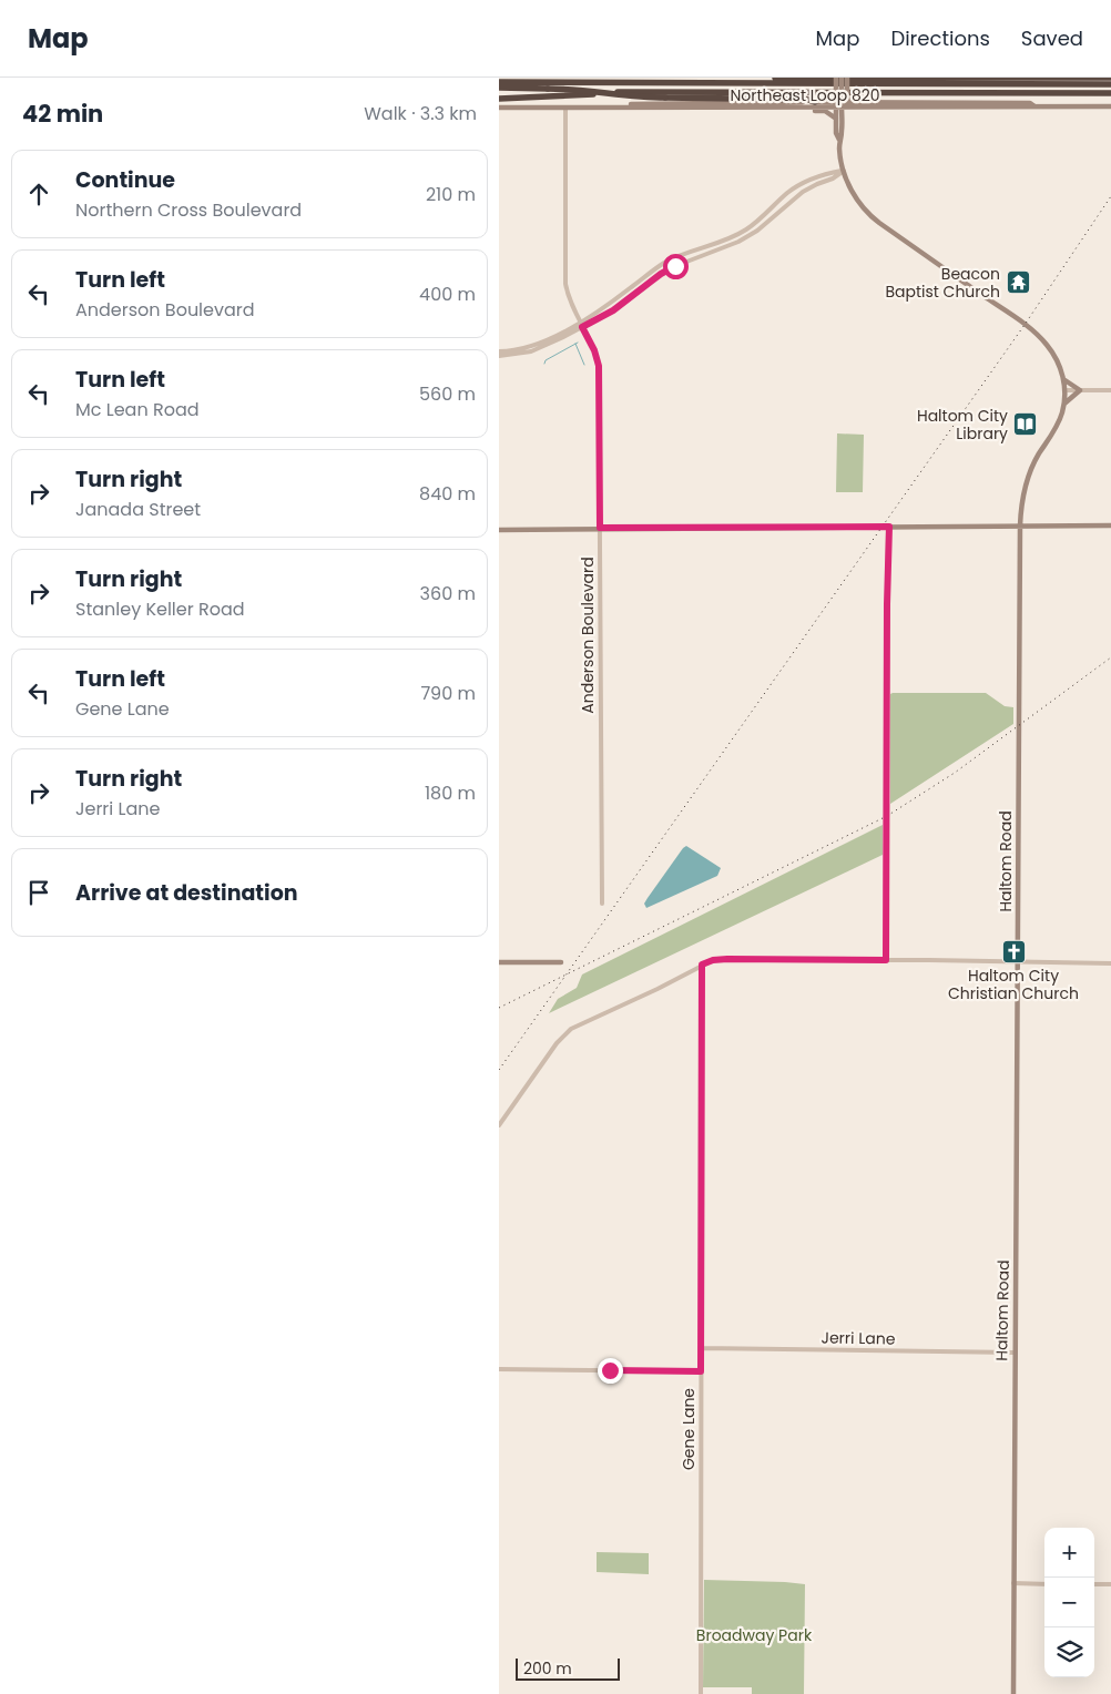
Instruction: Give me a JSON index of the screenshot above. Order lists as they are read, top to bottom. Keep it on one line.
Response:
{"streets":{"main road":["Northeast Loop 820","Haltom Road"],"street":["Anderson Boulevard","Jerri Lane","Gene Lane"]},"crossings":[["Northeast Loop 820","Anderson Boulevard"],["Northeast Loop 820","Haltom Road"],["Haltom Road","Jerri Lane"],["Jerri Lane","Gene Lane"]],"parks":["Broadway Park"],"places":{"temple":["Beacon Baptist Church"],"library":["Haltom City Library"],"church":["Haltom City Christian Church"]},"scale_bar":"200 m","page":{"header":"Map","nav":["Map","Directions","Saved"],"heading":["42 min","Walk · 3.3 km"],"list":[["Continue","Northern Cross Boulevard","210 m"],["Turn left","Anderson Boulevard","400 m"],["Turn left","Mc Lean Road","560 m"],["Turn right","Janada Street","840 m"],["Turn right","Stanley Keller Road","360 m"],["Turn left","Gene Lane","790 m"],["Turn right","Jerri Lane","180 m"],"Arrive at destination"],"map_buttons":["+","−"],"scale":"200 m"}}
